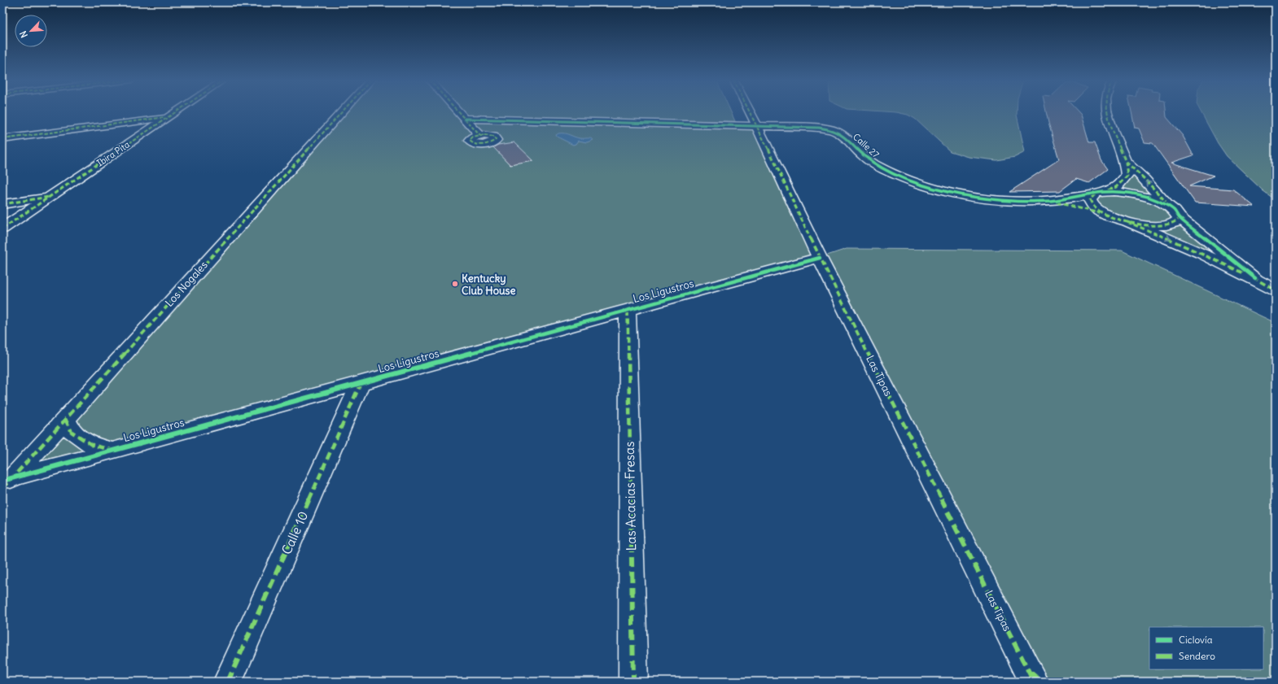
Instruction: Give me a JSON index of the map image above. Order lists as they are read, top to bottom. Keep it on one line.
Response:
{"streets":{"street":["Calle 27","Ibira Pita","Los Nogales","Los Ligustros","Las Tipas","Las Acacias Fresas","Calle 10"]},"crossings":[["Calle 27","Las Tipas"],["Los Nogales","Los Ligustros"],["Los Ligustros","Las Tipas"],["Los Ligustros","Las Acacias Fresas"],["Los Ligustros","Calle 10"]],"places":["Kentucky Club House"],"legend":["Ciclovía","Sendero"],"north":"bottom left"}
